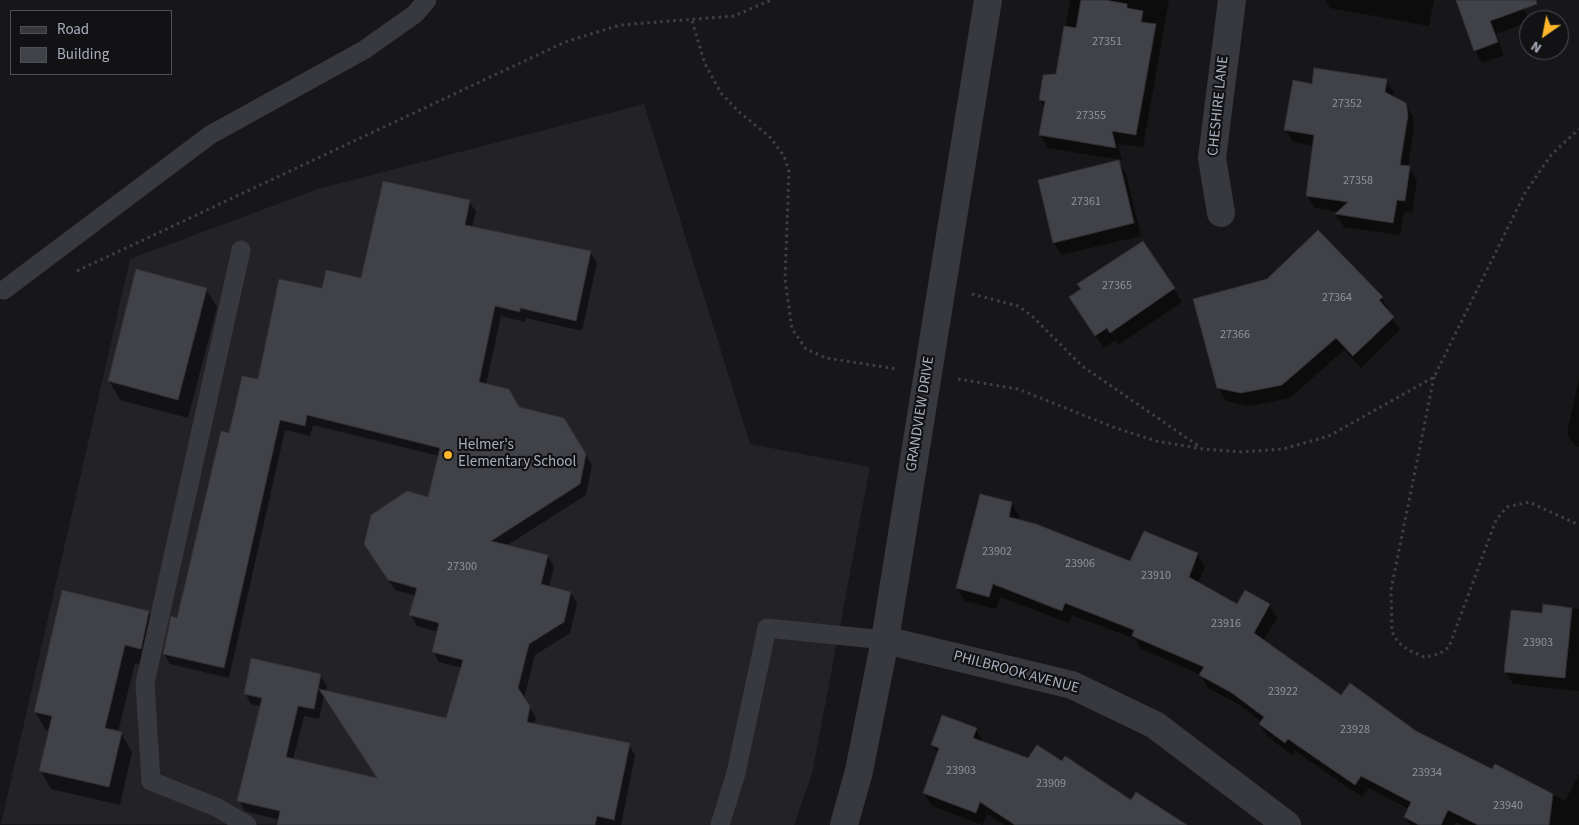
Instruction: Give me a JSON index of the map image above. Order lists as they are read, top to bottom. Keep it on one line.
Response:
{"streets":{"street":["CHESHIRE LANE","GRANDVIEW DRIVE","PHILBROOK AVENUE"]},"crossings":[["GRANDVIEW DRIVE","PHILBROOK AVENUE"]],"places":["Helmer's Elementary School"],"house_numbers":["27351","27352","27355","27358","27361","27365","27364","27366","23902","23906","27300","23910","23916","23903","23922","23928","23903","23934","23909","23940"],"legend":["Road","Building"],"north":"bottom left"}
